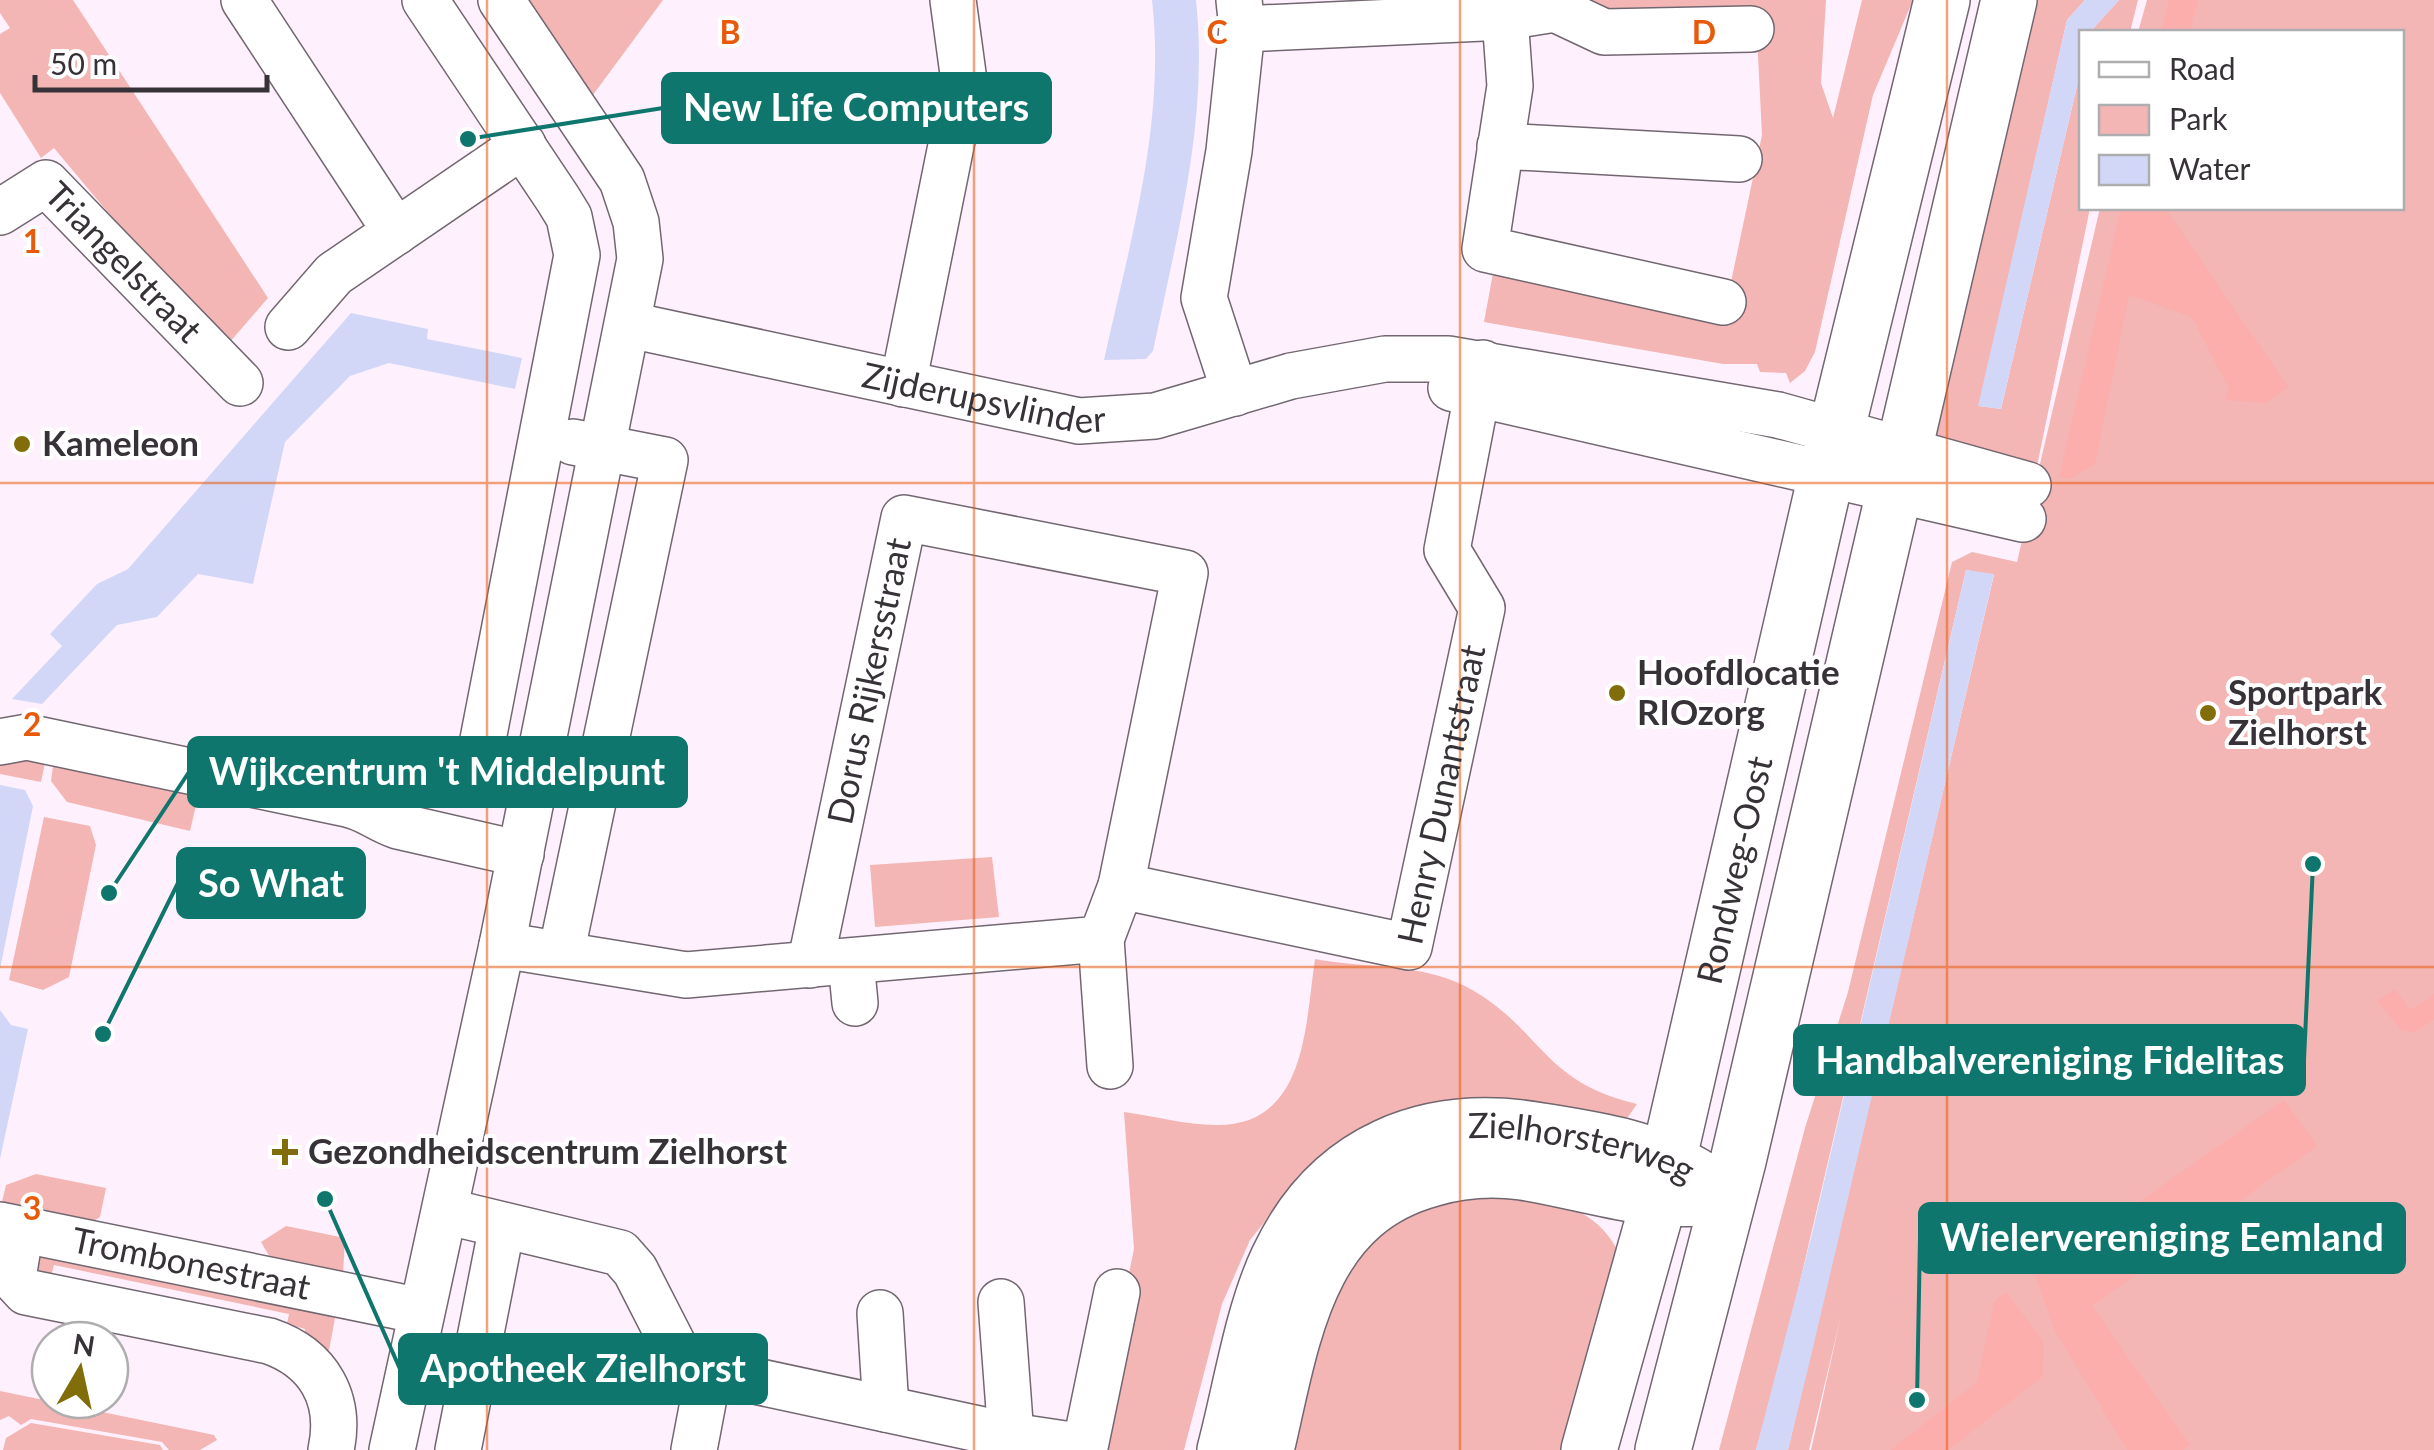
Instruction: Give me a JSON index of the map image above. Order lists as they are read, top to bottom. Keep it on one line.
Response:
{"streets":{"main road":["Rondweg-Oost","Zielhorsterweg"],"street":["Triangelstraat","Zijderupsvlinder","Dorus Rijkersstraat","Henry Dunantstraat","Trombonestraat"]},"crossings":[["Zijderupsvlinder","Henry Dunantstraat"],["Zijderupsvlinder","Rondweg-Oost"],["Dorus Rijkersstraat","Henry Dunantstraat"],["Rondweg-Oost","Zielhorsterweg"]],"places":{"other":["New Life Computers","Kameleon","Hoofdlocatie RIOzorg","Sportpark Zielhorst","Handbalvereniging Fidelitas","Wijkcentrum 't Middelpunt","So What","Apotheek Zielhorst","Wielervereniging Eemland"],"health":["Gezondheidscentrum Zielhorst"]},"legend":["Road","Park","Water"],"scale_bar":"50 m","north":"top","grid":{"columns":["B","C","D"],"rows":["1","2","3"]}}
